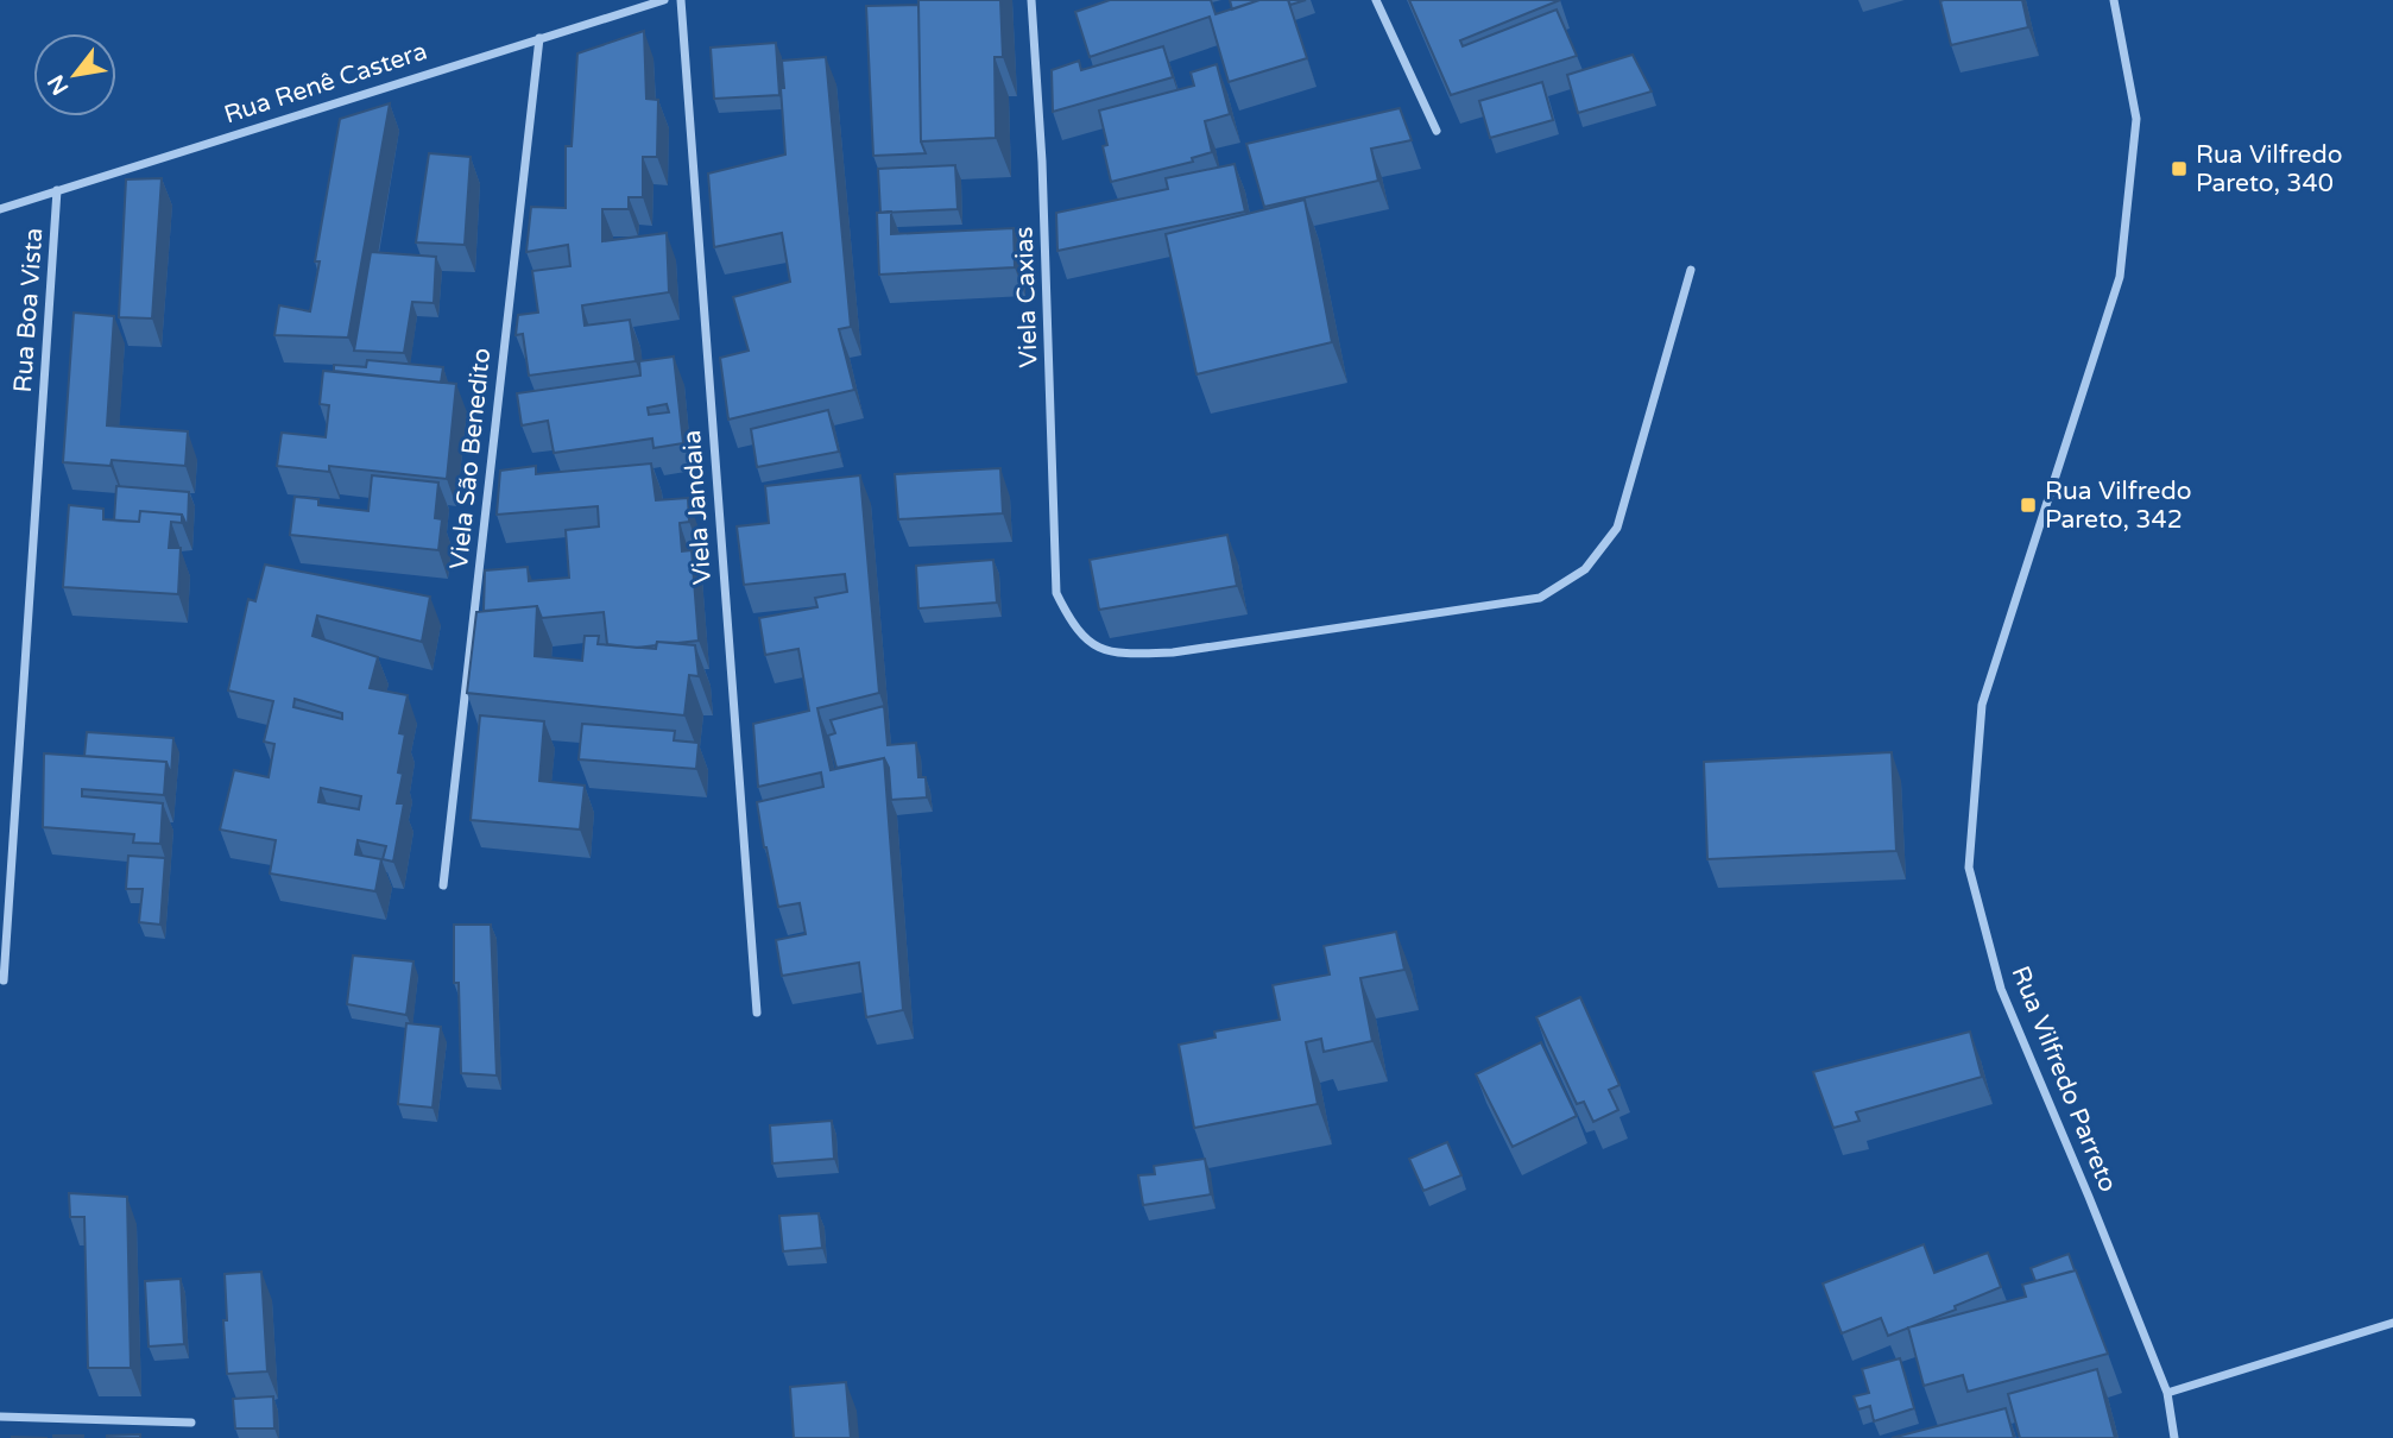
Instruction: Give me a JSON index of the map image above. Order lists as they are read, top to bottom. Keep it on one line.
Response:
{"streets":{"street":["Rua Renê Castera","Viela Caxias","Rua Boa Vista","Viela São Benedito","Viela Jandaia","Rua Vilfredo Parreto"]},"crossings":[["Rua Renê Castera","Rua Boa Vista"],["Rua Renê Castera","Viela São Benedito"]],"places":{"transit":["Rua Vilfredo Pareto, 340","Rua Vilfredo Pareto, 342"]},"north":"bottom left"}
